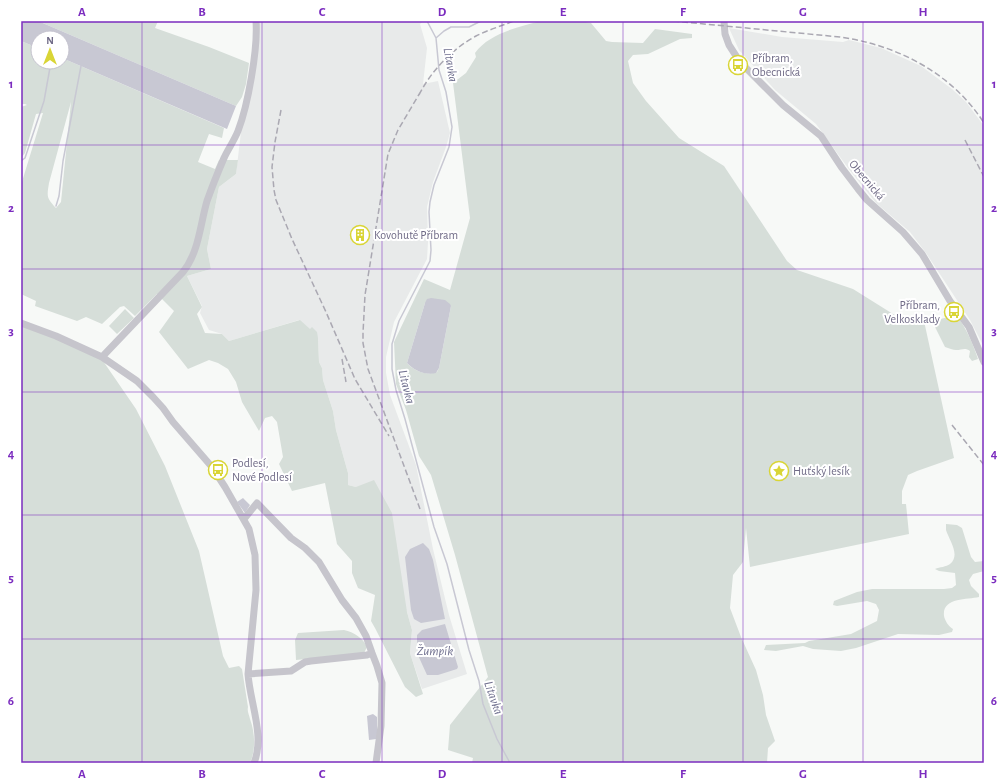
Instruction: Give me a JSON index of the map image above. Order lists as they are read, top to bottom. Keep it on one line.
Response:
{"streets":{"street":["Obecnická"]},"water":["Litavka","Žumpík"],"places":{"bus stop":["Příbram, Obecnická","Příbram, Velkosklady","Podlesí, Nové Podlesí"],"building":["Kovohutě Příbram"],"place":["Huťský lesík"]},"north":"top","grid":{"columns":["A","B","C","D","E","F","G","H"],"rows":["1","2","3","4","5","6"]}}
